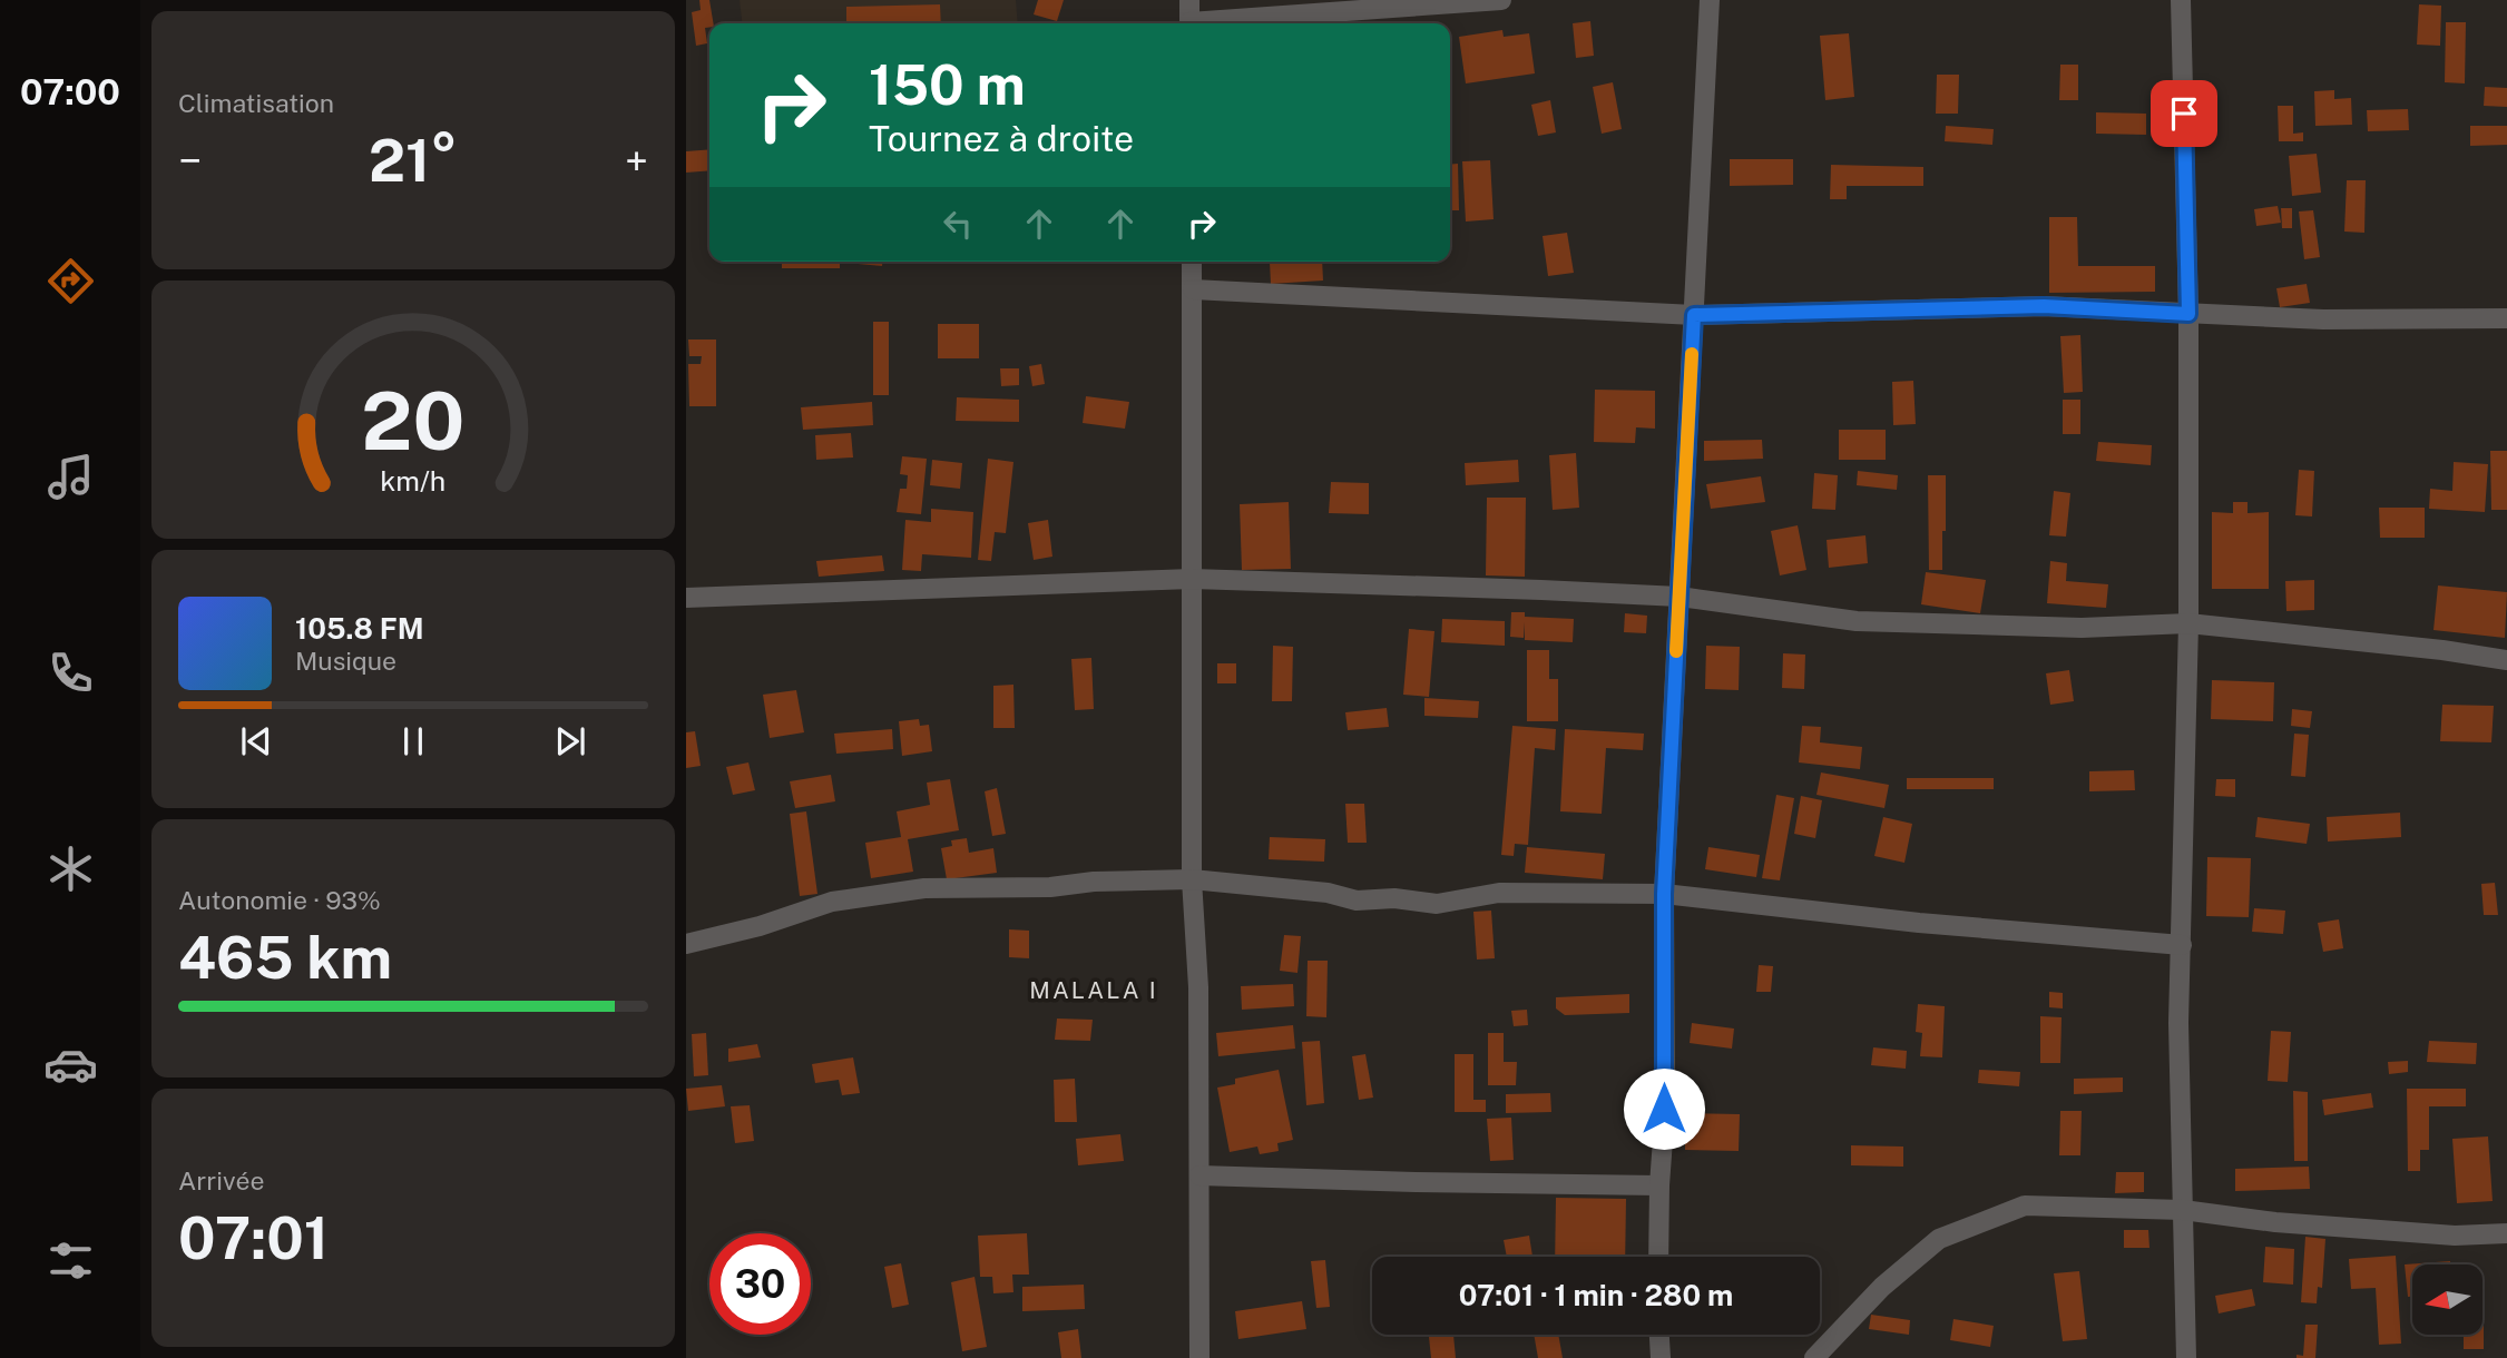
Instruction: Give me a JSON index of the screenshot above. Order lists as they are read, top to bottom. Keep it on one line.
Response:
{"districts":["MALALA I"],"north":"left","page":{"tabs":"07:00","tile":["Climatisation",["Autonomie · 93%","465 km"],["Arrivée","07:01"]],"turn":["150 m","Tournez à droite"],"heat":["−","21°","+"],"song":["105.8 FM","Musique"],"limit":"30","trip":"07:01 · 1 min · 280 m","gauge":["20","km/h"]}}
